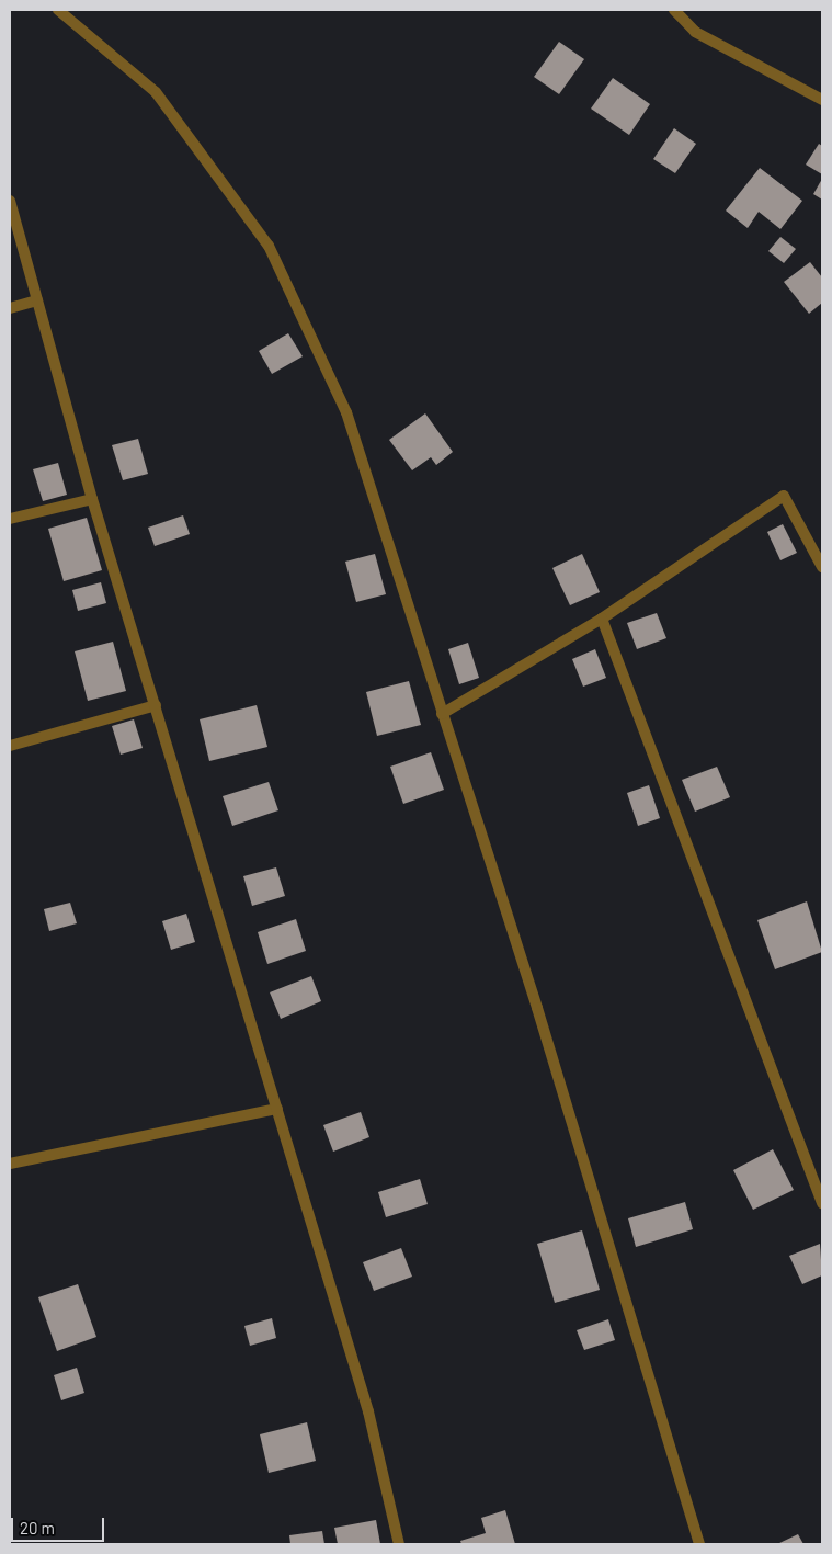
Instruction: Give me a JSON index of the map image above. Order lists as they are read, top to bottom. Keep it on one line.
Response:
{"scale_bar":"20 m"}
